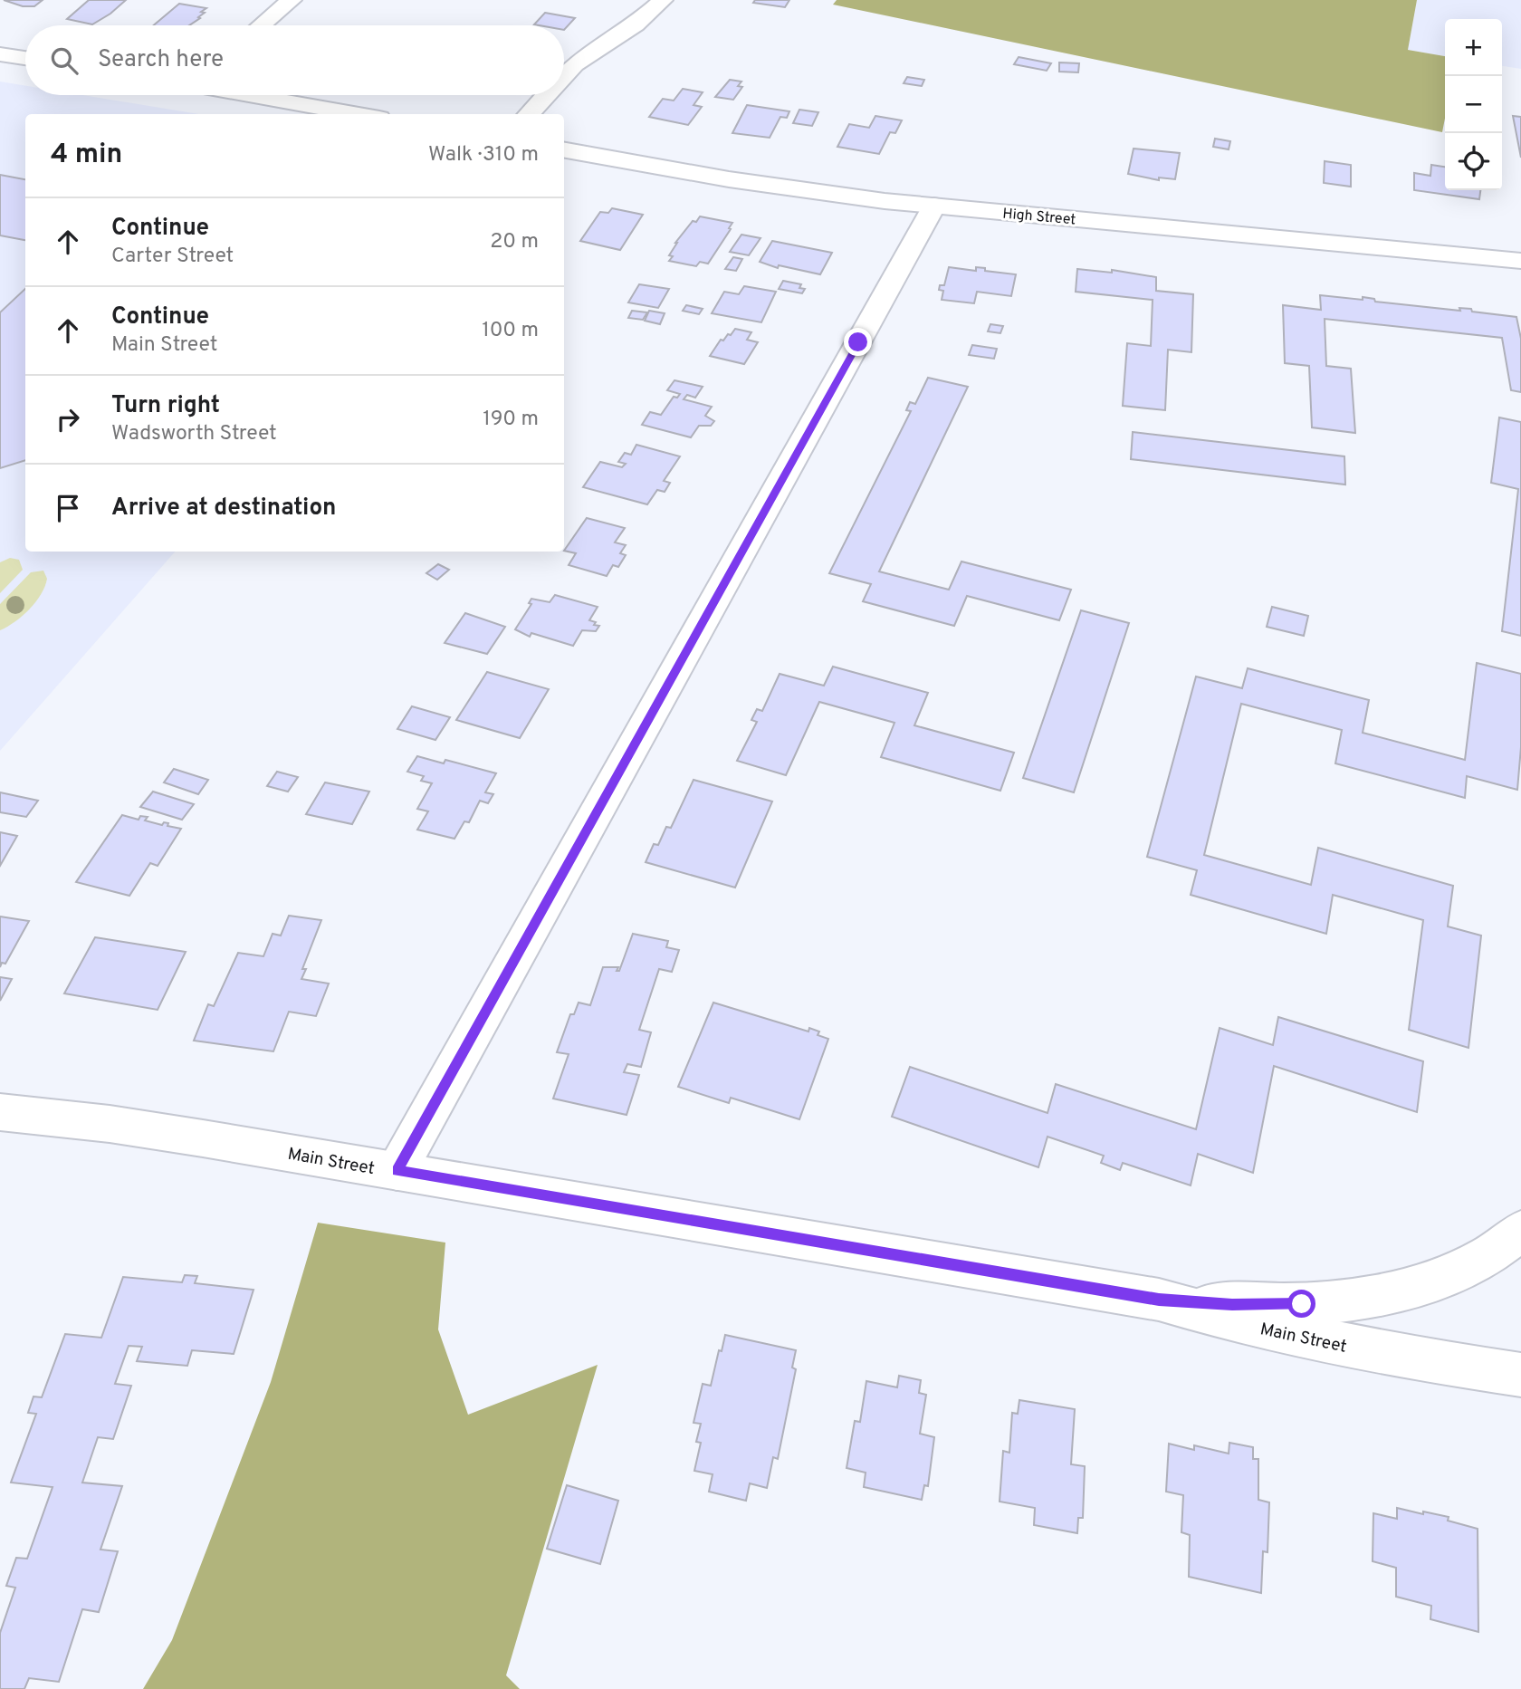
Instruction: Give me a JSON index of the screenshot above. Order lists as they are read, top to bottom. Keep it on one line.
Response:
{"streets":{"main road":["High Street","Main Street"]},"page":{"map_buttons":["+","−"],"search":"Search here","heading":["4 min","Walk · 310 m"],"list":[["Continue","Carter Street","20 m"],["Continue","Main Street","100 m"],["Turn right","Wadsworth Street","190 m"],"Arrive at destination"]}}
